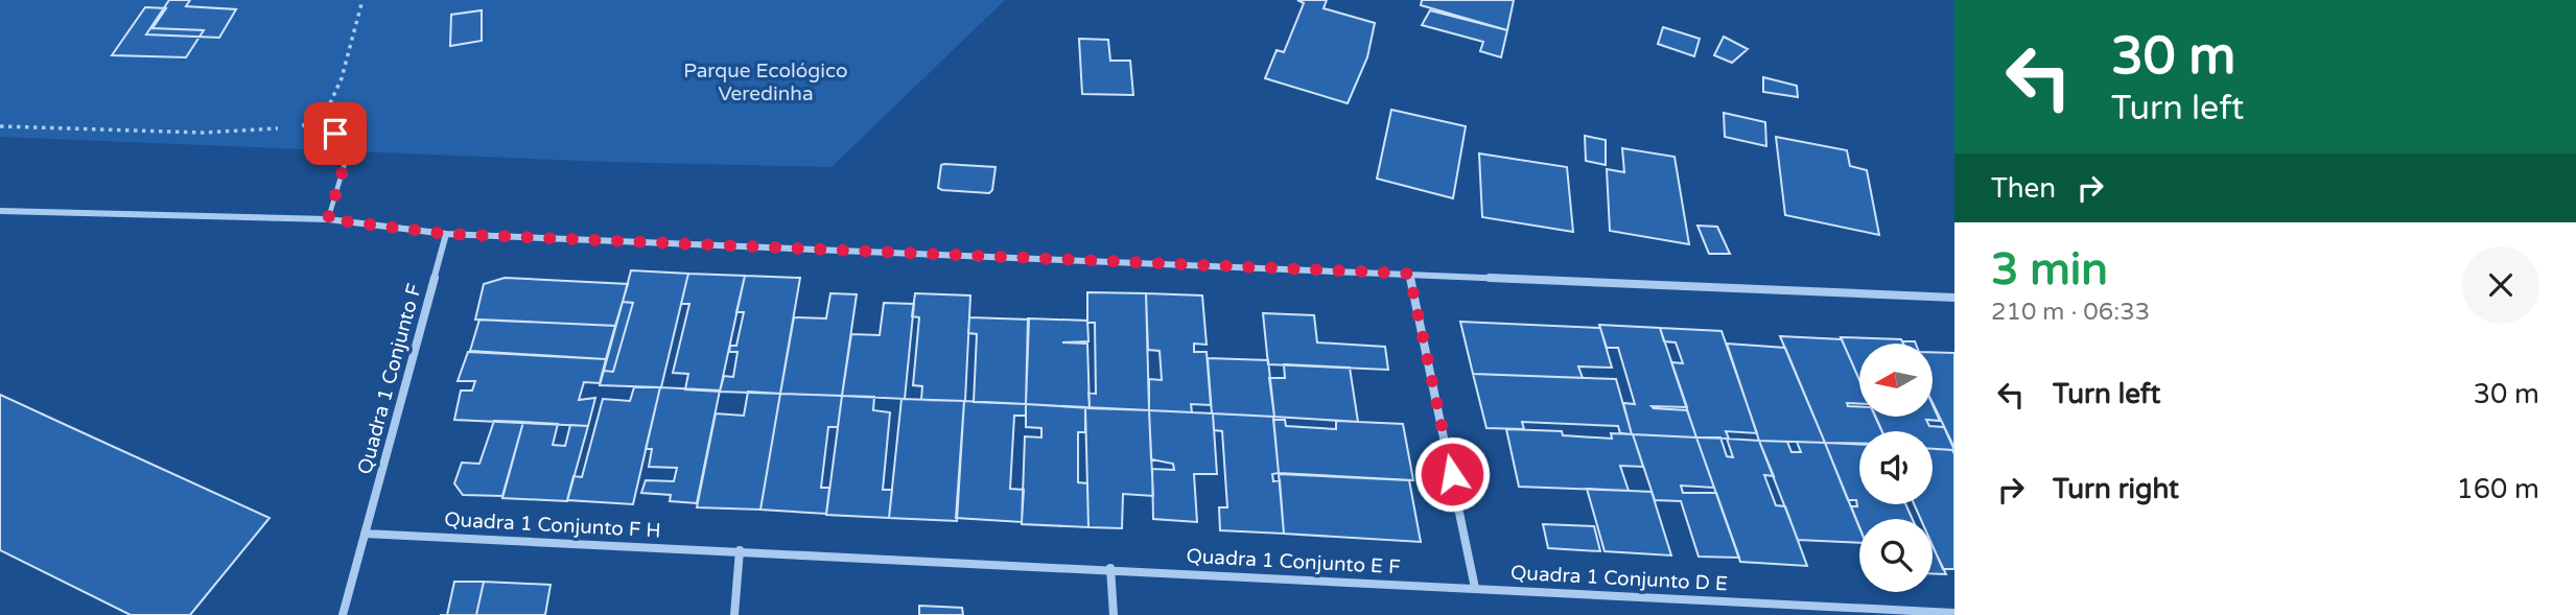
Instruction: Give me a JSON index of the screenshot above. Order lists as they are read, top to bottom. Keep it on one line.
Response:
{"streets":{"street":["Quadra 1 Conjunto F","Quadra 1 Conjunto F H","Quadra 1 Conjunto E F","Quadra 1 Conjunto D E"]},"crossings":[["Quadra 1 Conjunto F","Quadra 1 Conjunto F H"],["Quadra 1 Conjunto F H","Quadra 1 Conjunto E F"],["Quadra 1 Conjunto E F","Quadra 1 Conjunto D E"]],"parks":["Parque Ecológico Veredinha"],"north":"left","page":{"turn":["30 m","Turn left"],"then":"Then","heading":["3 min","210 m · 06:33"],"list":[{"name":"Turn left","value":"30 m"},{"name":"Turn right","value":"160 m"}]}}
